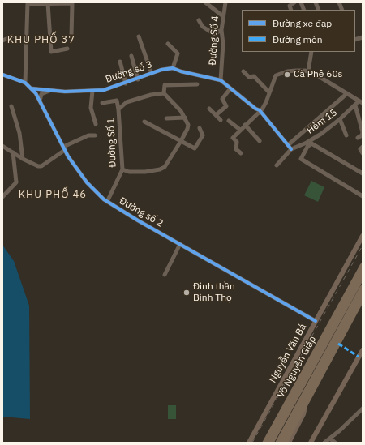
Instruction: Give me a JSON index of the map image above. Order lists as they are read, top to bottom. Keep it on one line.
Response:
{"streets":{"highway":["Võ Nguyên Giáp"],"main road":["Nguyễn Văn Bá"],"street":["Đường Số 4","Đường số 3","Hẻm 15","Đường Số 1","Đường số 2"]},"crossings":[["Đường số 3","Đường số 2"],["Đường Số 1","Đường số 2"],["Đường số 2","Nguyễn Văn Bá"]],"districts":["KHU PHỐ 37","KHU PHỐ 46"],"places":["Cà Phê 60s","Đình thần Bình Thọ"],"legend":["Đường xe đạp","Đường mòn"]}
